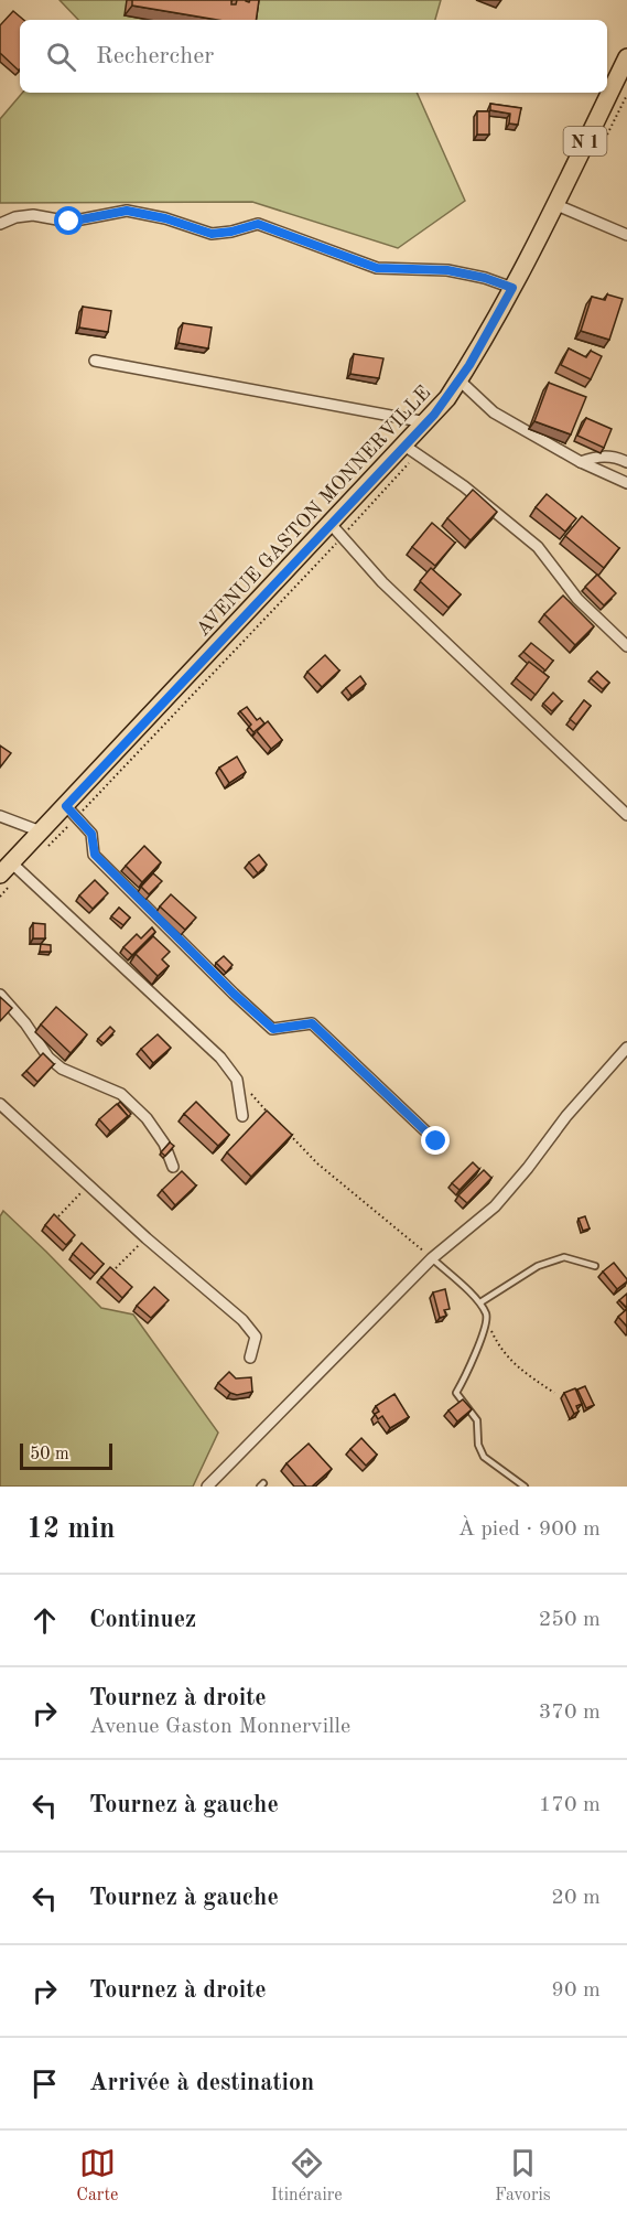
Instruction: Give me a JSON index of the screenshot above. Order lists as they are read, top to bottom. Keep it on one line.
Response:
{"streets":{"main road":["N 1","AVENUE GASTON MONNERVILLE"]},"scale_bar":"50 m","page":{"search":"Rechercher","scale":"50 m","heading":["12 min","À pied · 900 m"],"list":[["Continuez","250 m"],["Tournez à droite","Avenue Gaston Monnerville","370 m"],["Tournez à gauche","170 m"],["Tournez à gauche","20 m"],["Tournez à droite","90 m"],"Arrivée à destination"],"nav":["Carte","Itinéraire","Favoris"]}}
